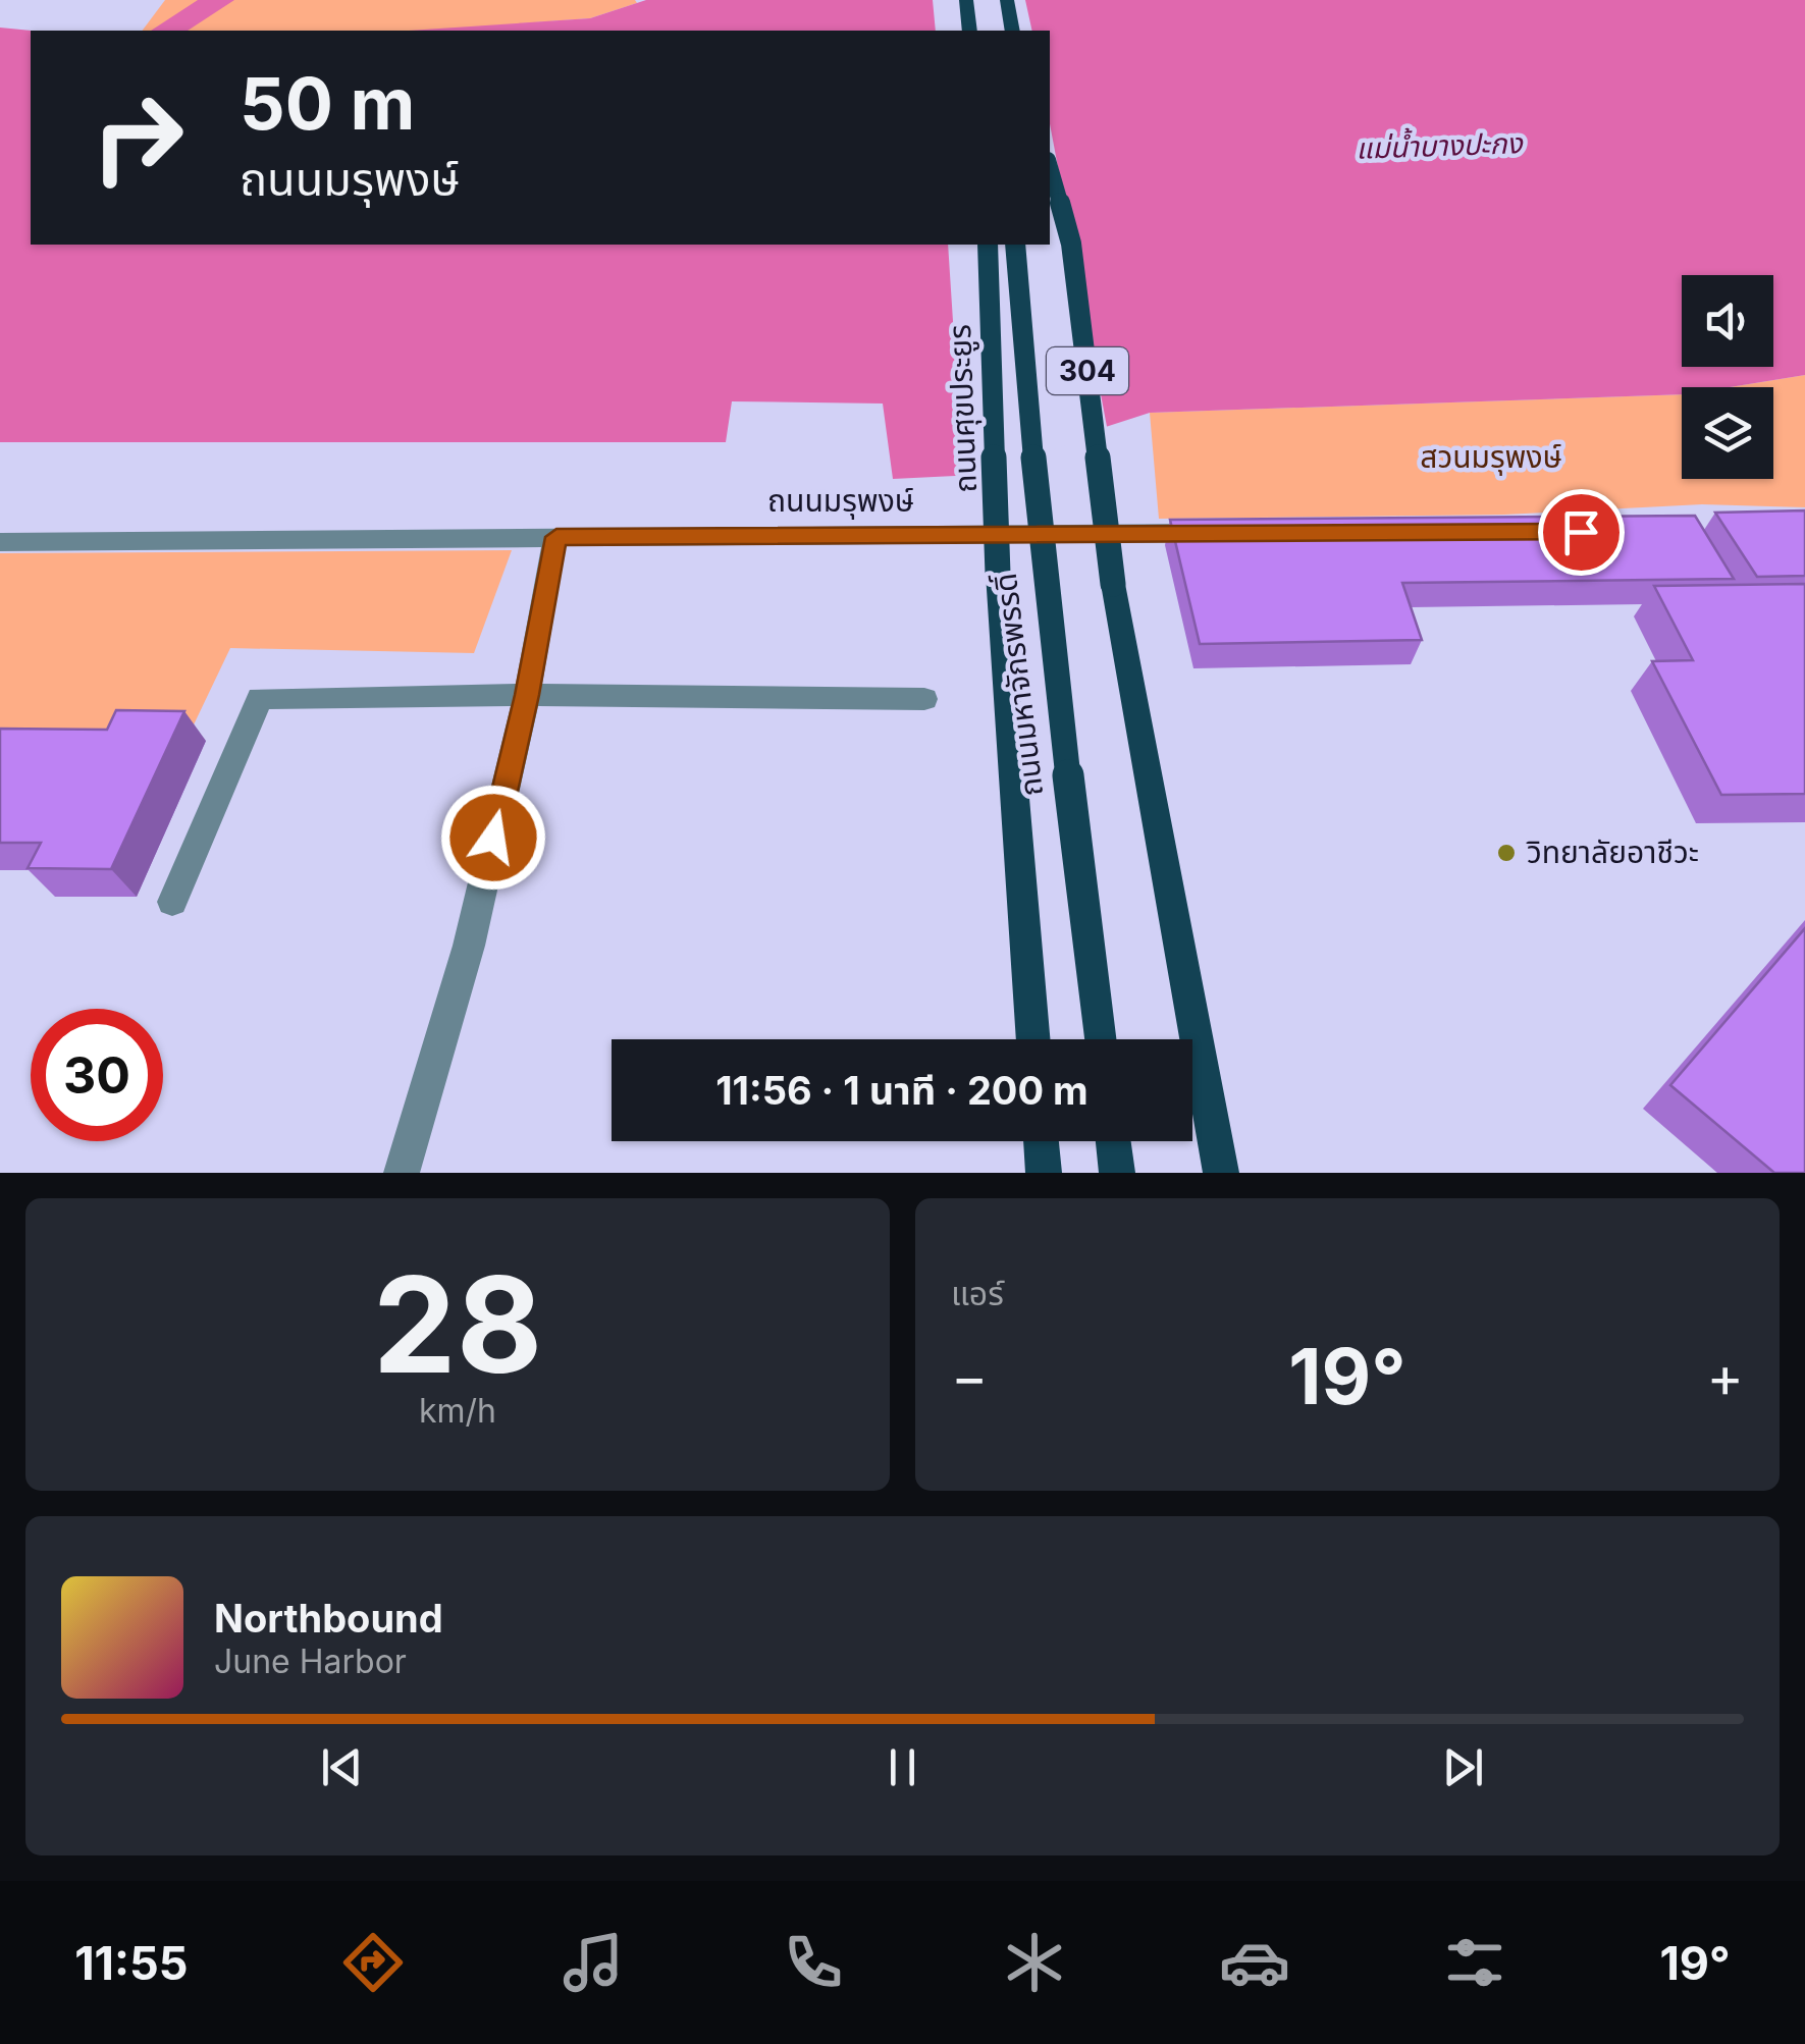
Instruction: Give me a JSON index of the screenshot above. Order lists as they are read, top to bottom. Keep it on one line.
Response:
{"streets":{"main road":["304","ถนนศุขประยูร","ถนนมหาจักรพรรดิ์"],"street":["ถนนมรุพงษ์"]},"crossings":[["ถนนศุขประยูร","ถนนมหาจักรพรรดิ์"]],"water":["แม่น้ำบางปะกง"],"parks":["สวนมรุพงษ์"],"places":["วิทยาลัยอาชีวะ"],"page":{"turn":["50 m","ถนนมรุพงษ์"],"limit":"30","trip":"11:56 · 1 นาที · 200 m","tile":[["28","km/h"],"แอร์"],"heat":["−","19°","+"],"song":["Northbound","June Harbor"],"tabs":["11:55","19°"]}}
